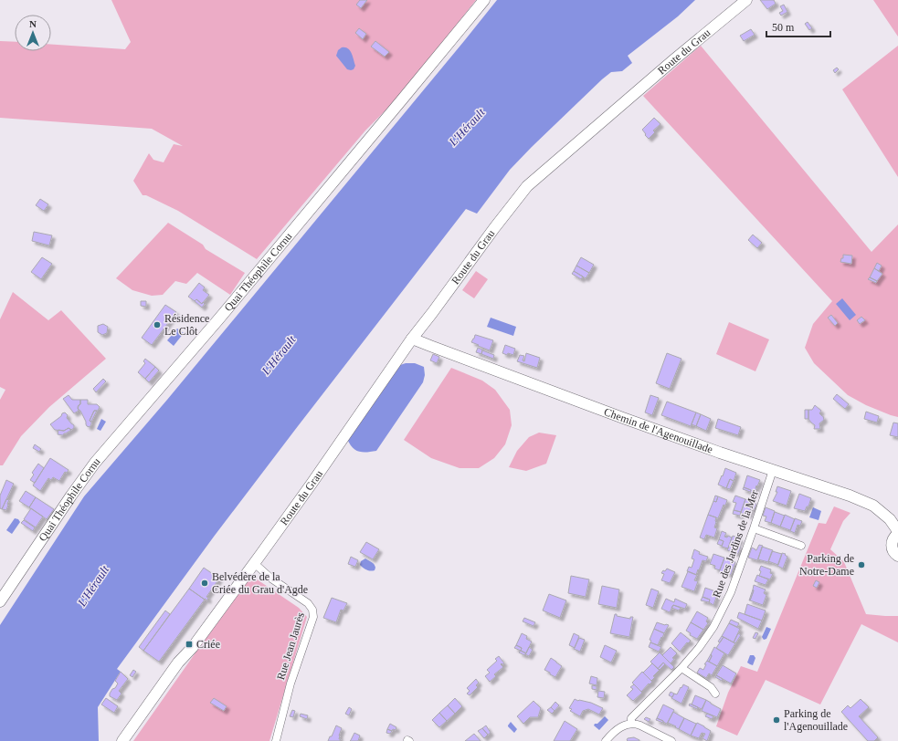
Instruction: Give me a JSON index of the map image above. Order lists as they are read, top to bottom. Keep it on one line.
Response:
{"streets":{"street":["Route du Grau","Quai Théophile Cornu","Chemin de l'Agenouillade","Rue des Jardins de la Mer","Rue Jean Jaurès"]},"crossings":[["Route du Grau","Chemin de l'Agenouillade"],["Route du Grau","Rue Jean Jaurès"],["Chemin de l'Agenouillade","Rue des Jardins de la Mer"]],"water":["L'Hérault"],"places":{"other":["Résidence Le Clôt","Parking de Notre-Dame","Belvédère de la Criée du Grau d'Agde","Parking de l'Agenouillade"],"transit":["Criée"]},"scale_bar":"50 m","north":"top"}
